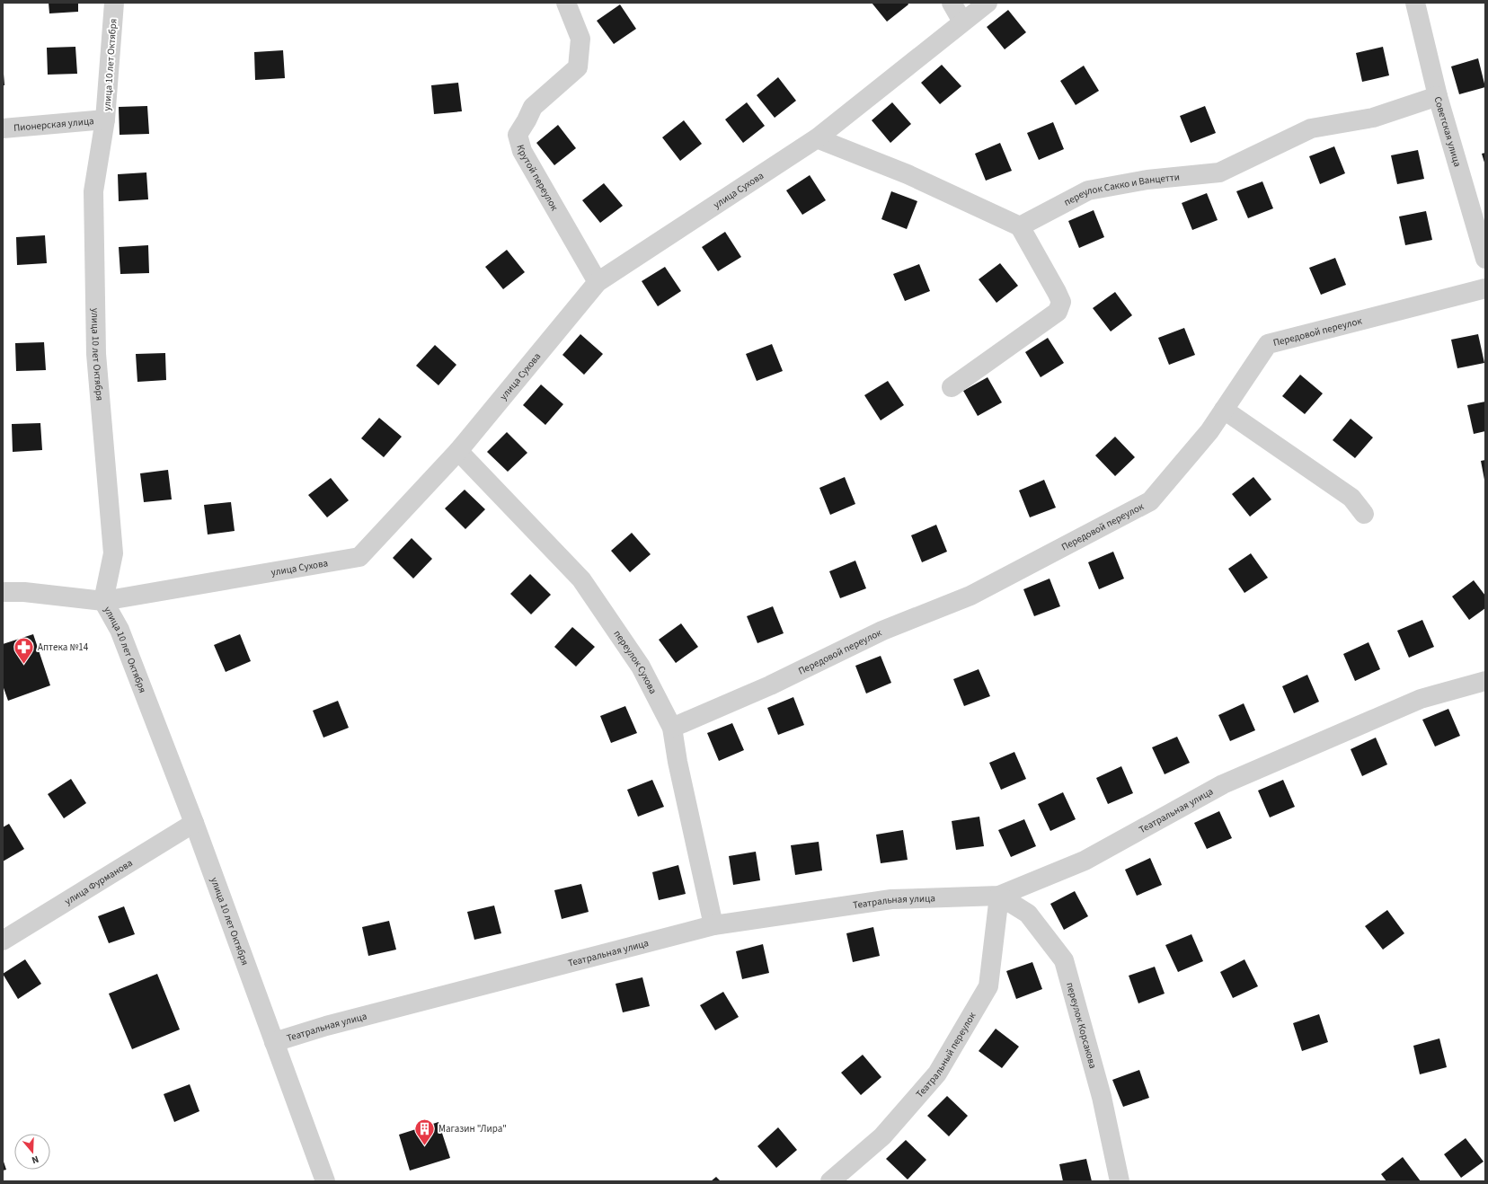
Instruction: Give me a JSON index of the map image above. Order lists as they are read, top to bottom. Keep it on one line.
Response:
{"streets":{"street":["улица 10 лет Октября","Пионерская улица","Советская улица","Крутой переулок","улица Сухова","переулок Сакко и Ванцетти","Передовой переулок","переулок Сухова","Театральная улица","улица Фурманова","переулок Корсакова","Театральный переулок"]},"crossings":[["улица 10 лет Октября","Пионерская улица"],["улица 10 лет Октября","улица Сухова"],["улица 10 лет Октября","Театральная улица"],["улица 10 лет Октября","улица Фурманова"],["Советская улица","переулок Сакко и Ванцетти"],["Крутой переулок","улица Сухова"],["улица Сухова","переулок Сухова"],["Передовой переулок","переулок Сухова"],["переулок Сухова","Театральная улица"],["Театральная улица","переулок Корсакова"],["Театральная улица","Театральный переулок"],["переулок Корсакова","Театральный переулок"]],"places":{"pharmacy":["Аптека №14"],"building":["Магазин \"Лира\""]},"north":"bottom"}
